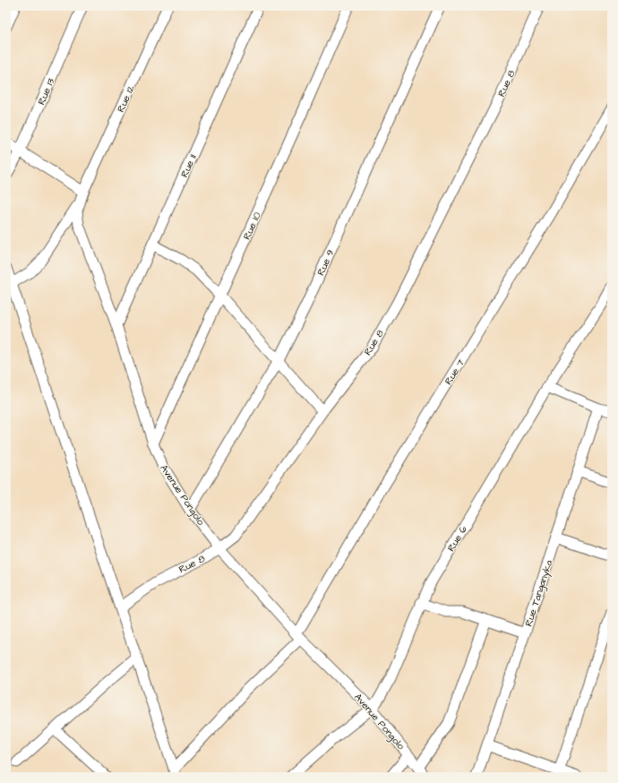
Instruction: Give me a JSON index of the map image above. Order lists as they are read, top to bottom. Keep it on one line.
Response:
{"streets":{"street":["Rue 8","Rue 13","Rue 12","Rue 11","Rue 10","Rue 9","Rue 7","Avenue Pongolo","Rue 6","Rue Tanganyka"]},"crossings":[["Rue 8","Avenue Pongolo"],["Rue 12","Avenue Pongolo"],["Rue 11","Avenue Pongolo"],["Rue 10","Avenue Pongolo"],["Rue 9","Avenue Pongolo"],["Rue 7","Avenue Pongolo"],["Avenue Pongolo","Rue 6"]]}
